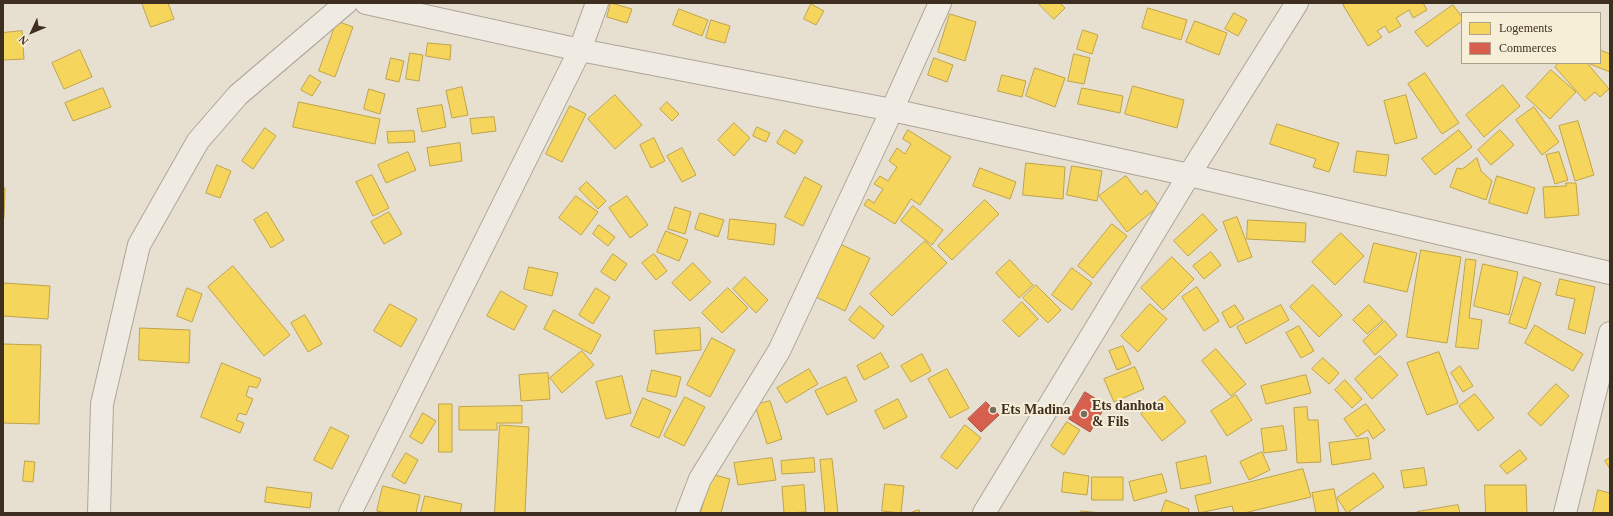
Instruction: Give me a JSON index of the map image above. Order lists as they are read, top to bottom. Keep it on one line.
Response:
{"places":["Ets Madina","Ets danhota & Fils"],"legend":["Logements","Commerces"],"north":"bottom left"}
